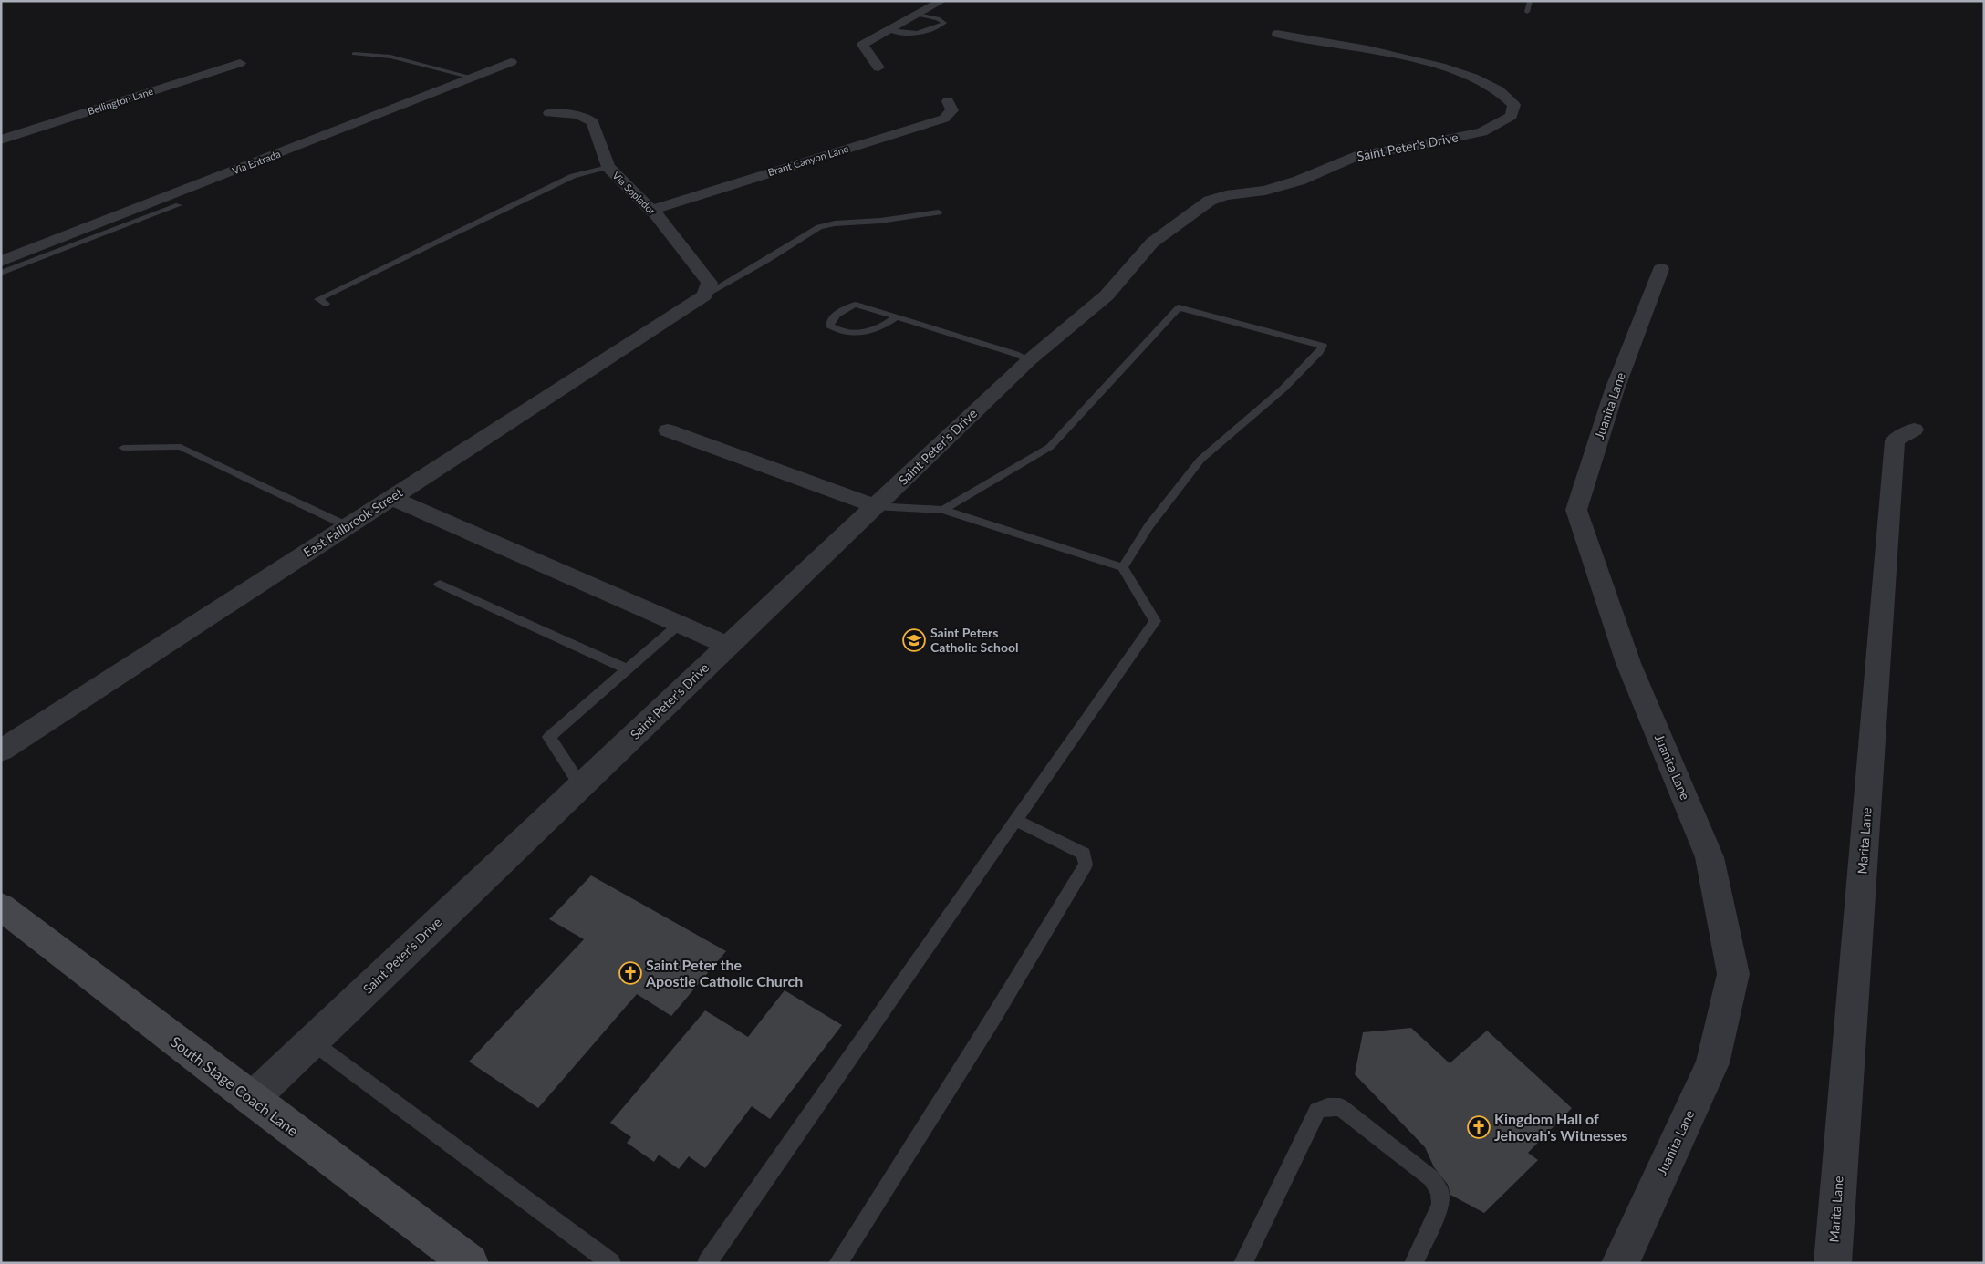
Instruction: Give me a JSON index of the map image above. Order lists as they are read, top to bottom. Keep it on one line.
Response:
{"streets":{"main road":["South Stage Coach Lane"],"street":["Bellington Lane","Saint Peter's Drive","Brant Canyon Lane","Via Entrada","Via Soplador","Juanita Lane","East Fallbrook Street","Marita Lane"]},"crossings":[["Saint Peter's Drive","South Stage Coach Lane"],["Brant Canyon Lane","Via Soplador"],["Via Soplador","East Fallbrook Street"]],"places":{"school or university":["Saint Peters Catholic School"],"church":["Saint Peter the Apostle Catholic Church","Kingdom Hall of Jehovah's Witnesses"]}}
